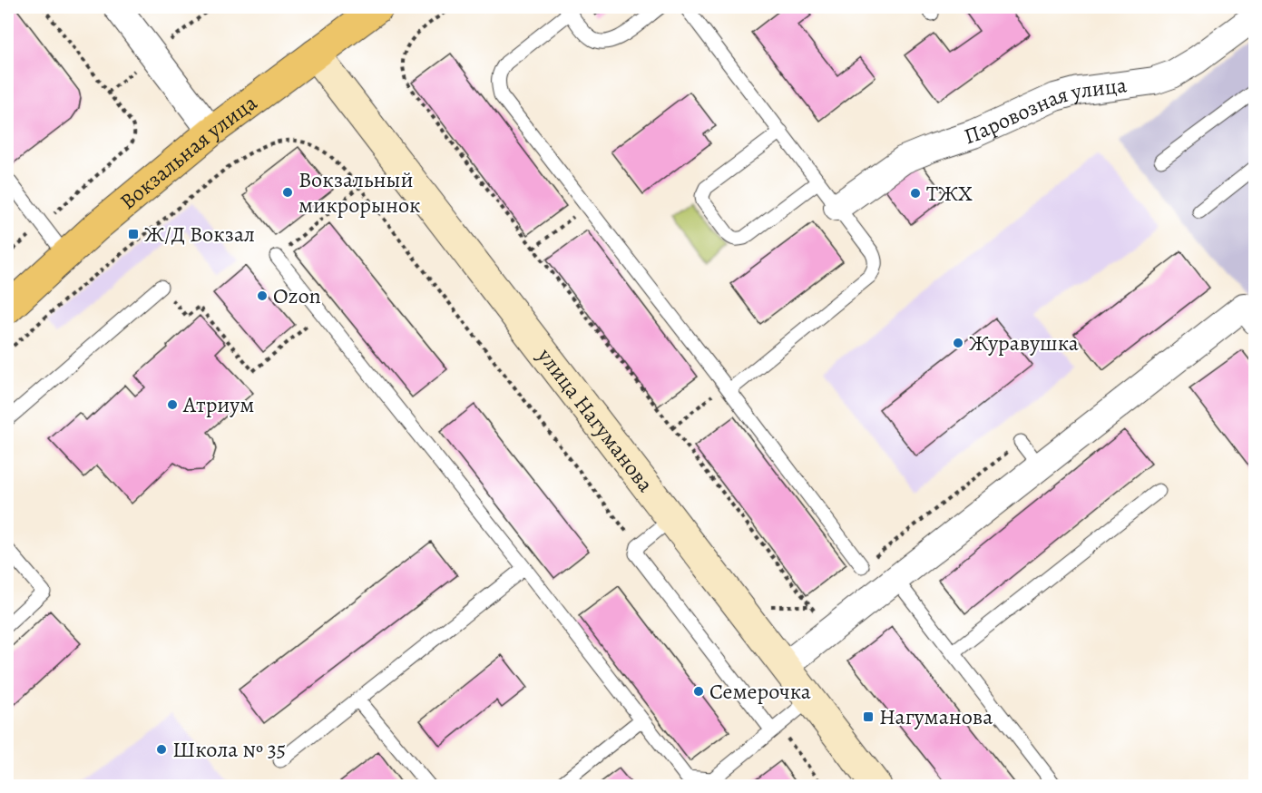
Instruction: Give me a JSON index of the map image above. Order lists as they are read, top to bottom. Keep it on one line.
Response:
{"streets":{"main road":["Вокзальная улица"],"street":["Паровозная улица","улица Нагуманова"]},"crossings":[["Вокзальная улица","улица Нагуманова"]],"places":{"other":["Вокзальный микрорынок","ТЖХ","Ozon","Журавушка","Атриум","Семерочка","Школа № 35"],"transit":["Ж/Д Вокзал","Нагуманова"]}}
